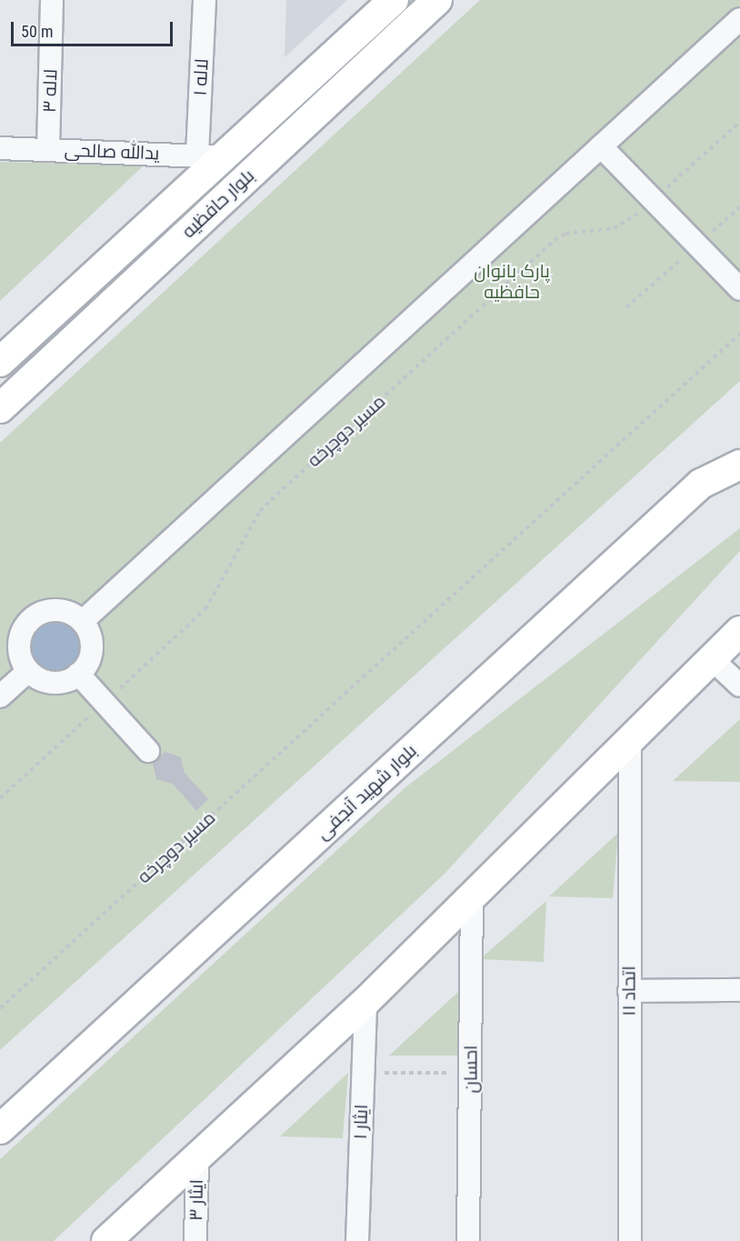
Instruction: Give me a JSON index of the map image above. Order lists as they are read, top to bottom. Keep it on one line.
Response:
{"streets":{"main road":["بلوار حافظیه","بلوار شهید آنجفی"],"street":["لاله ۱","لاله ۳","یدالله صالحی","اتحاد ۱۱","احسان","ایثار ۱","ایثار ۳"],"path":["مسیر دوچرخه"]},"crossings":[["لاله ۱","یدالله صالحی"],["لاله ۱","بلوار حافظیه"],["لاله ۳","یدالله صالحی"],["یدالله صالحی","بلوار حافظیه"]],"parks":["پارک بانوان حافظیه"],"scale_bar":"50 m"}
